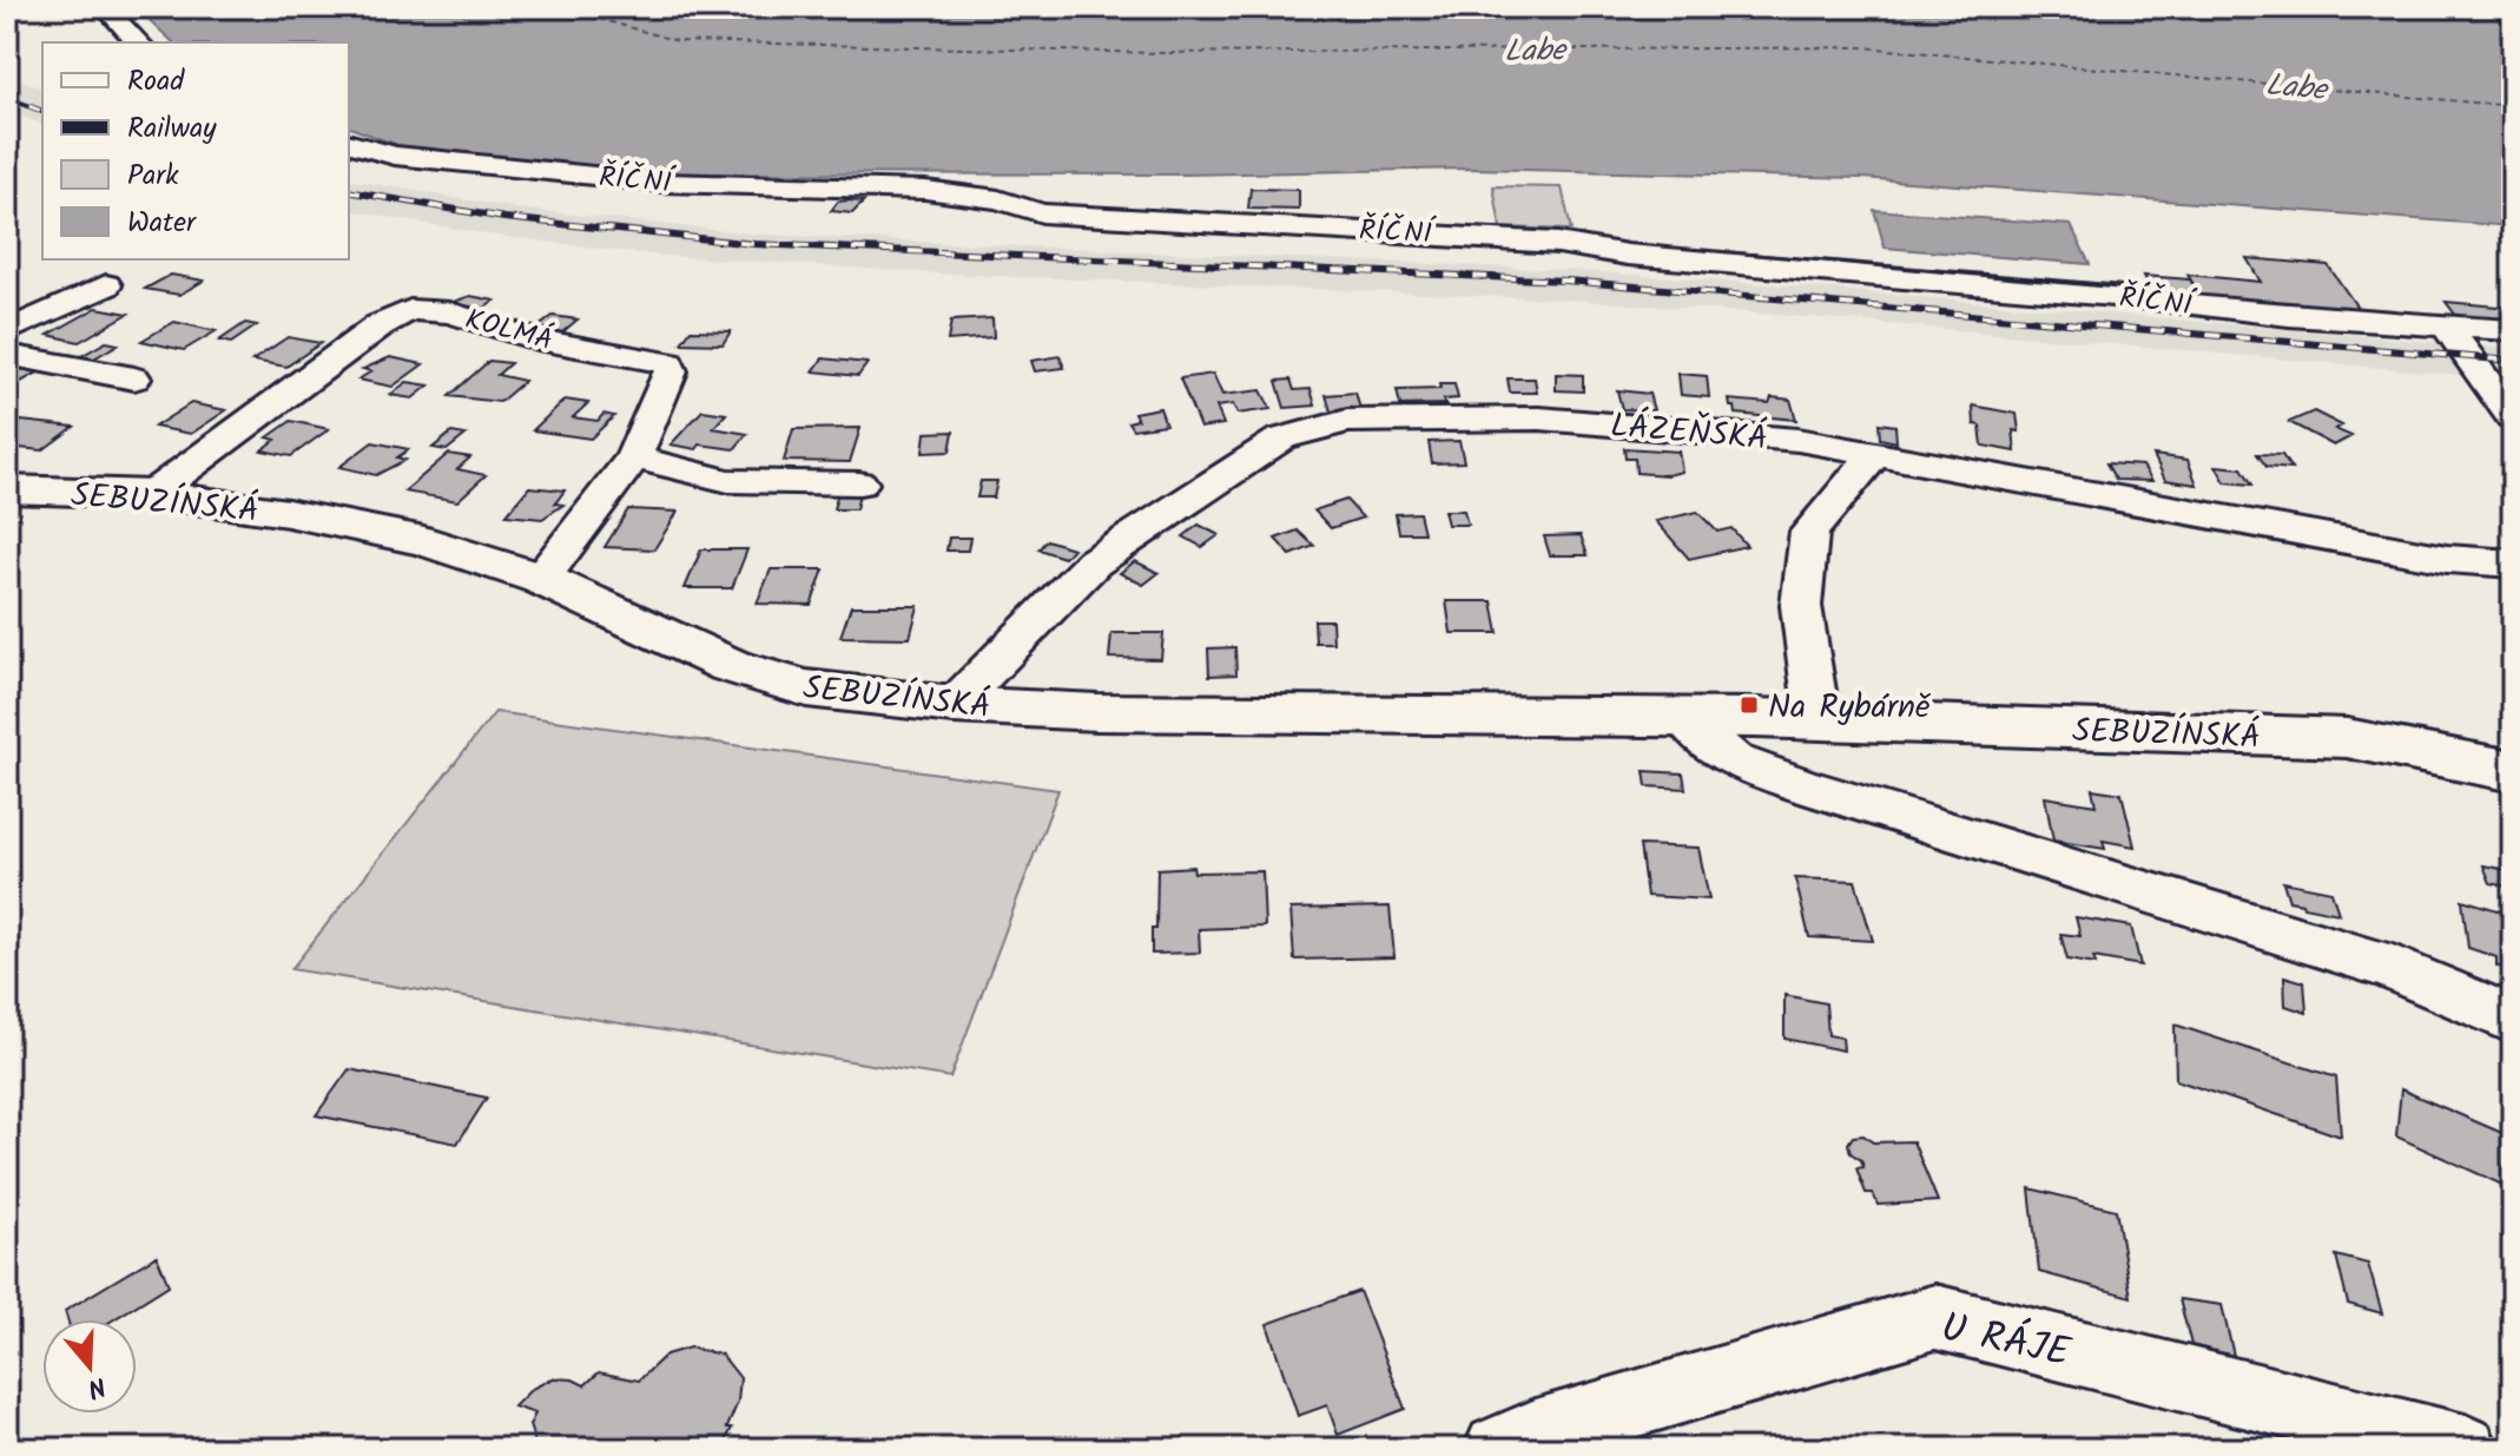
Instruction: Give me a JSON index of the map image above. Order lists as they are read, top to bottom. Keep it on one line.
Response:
{"streets":{"main road":["SEBUZÍNSKÁ"],"street":["ŘÍČNÍ","KOLMÁ","LÁZEŇSKÁ","U RÁJE"]},"crossings":[["KOLMÁ","SEBUZÍNSKÁ"],["LÁZEŇSKÁ","SEBUZÍNSKÁ"]],"water":["Labe"],"places":{"transit":["Na Rybárně"]},"legend":["Road","Railway","Park","Water"],"north":"bottom"}
